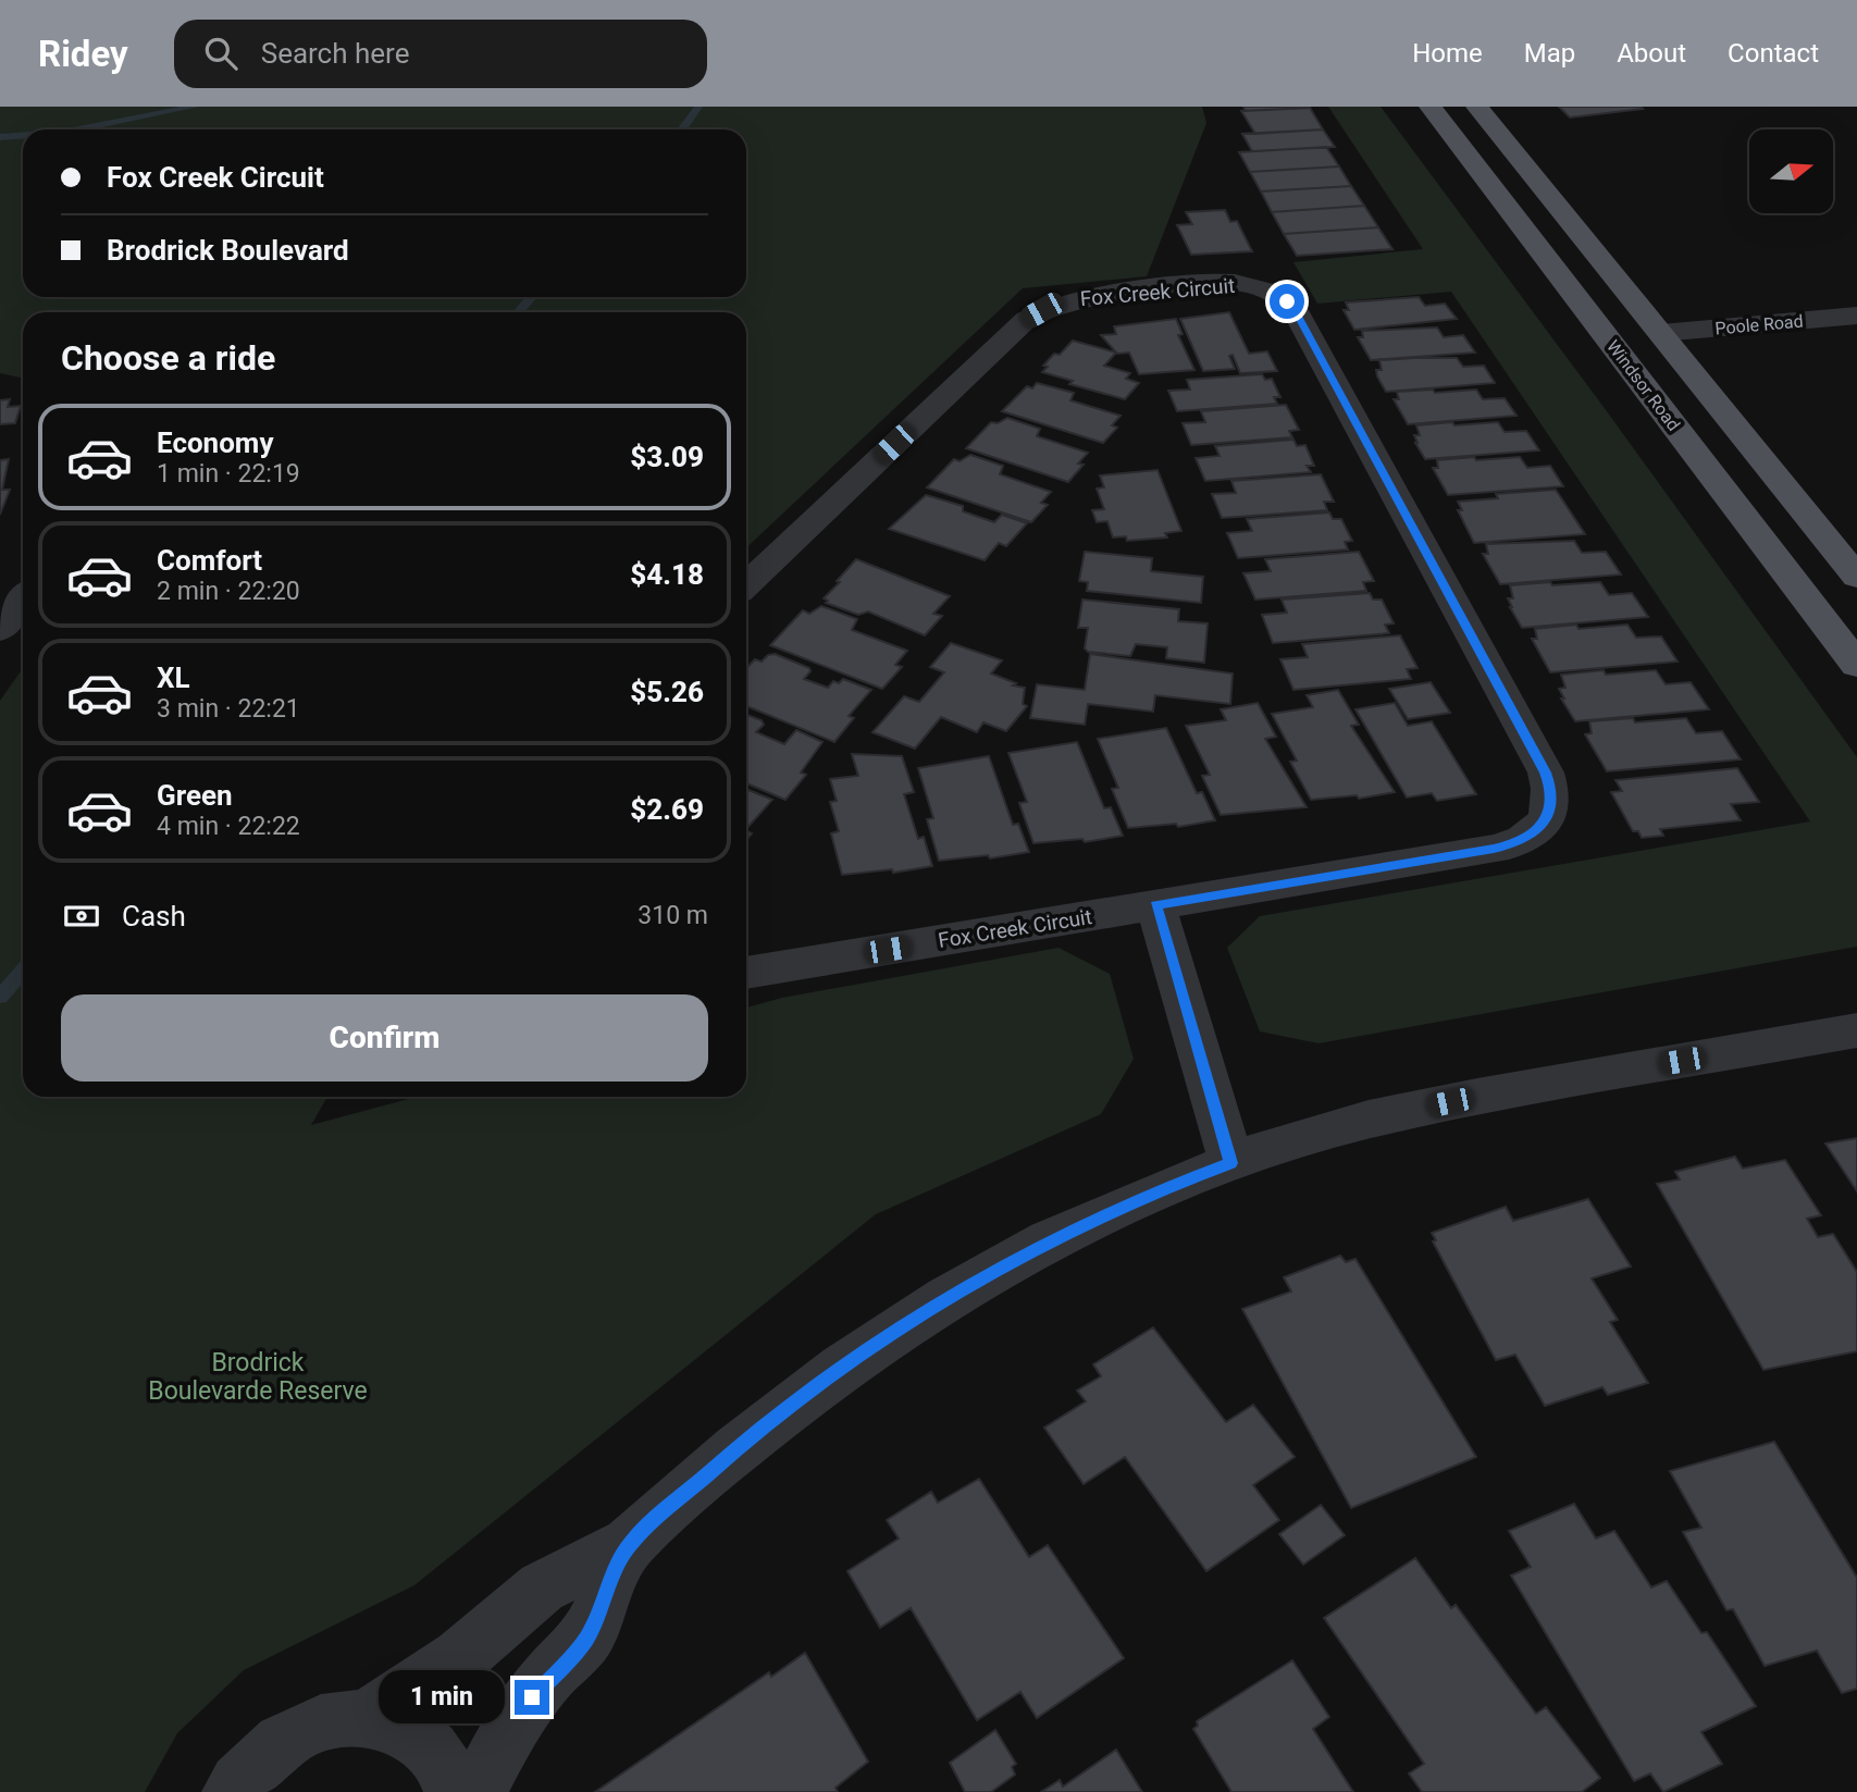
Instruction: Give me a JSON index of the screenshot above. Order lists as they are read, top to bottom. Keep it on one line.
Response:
{"streets":{"main road":["Windsor Road"],"street":["Fox Creek Circuit","Poole Road"]},"parks":["Brodrick Boulevarde Reserve"],"north":"right","page":{"header":"Ridey","search":"Search here","nav":["Home","Map","About","Contact"],"banner":["Fox Creek Circuit","Brodrick Boulevard"],"heading":"Choose a ride","list":[{"name":"Economy","note":"1 min · 22:19","value":"$3.09"},{"name":"Comfort","note":"2 min · 22:20","value":"$4.18"},{"name":"XL","note":"3 min · 22:21","value":"$5.26"},{"name":"Green","note":"4 min · 22:22","value":"$2.69"}],"pay":["Cash","310 m"],"buttons":"Confirm","bubble":"1 min"}}
